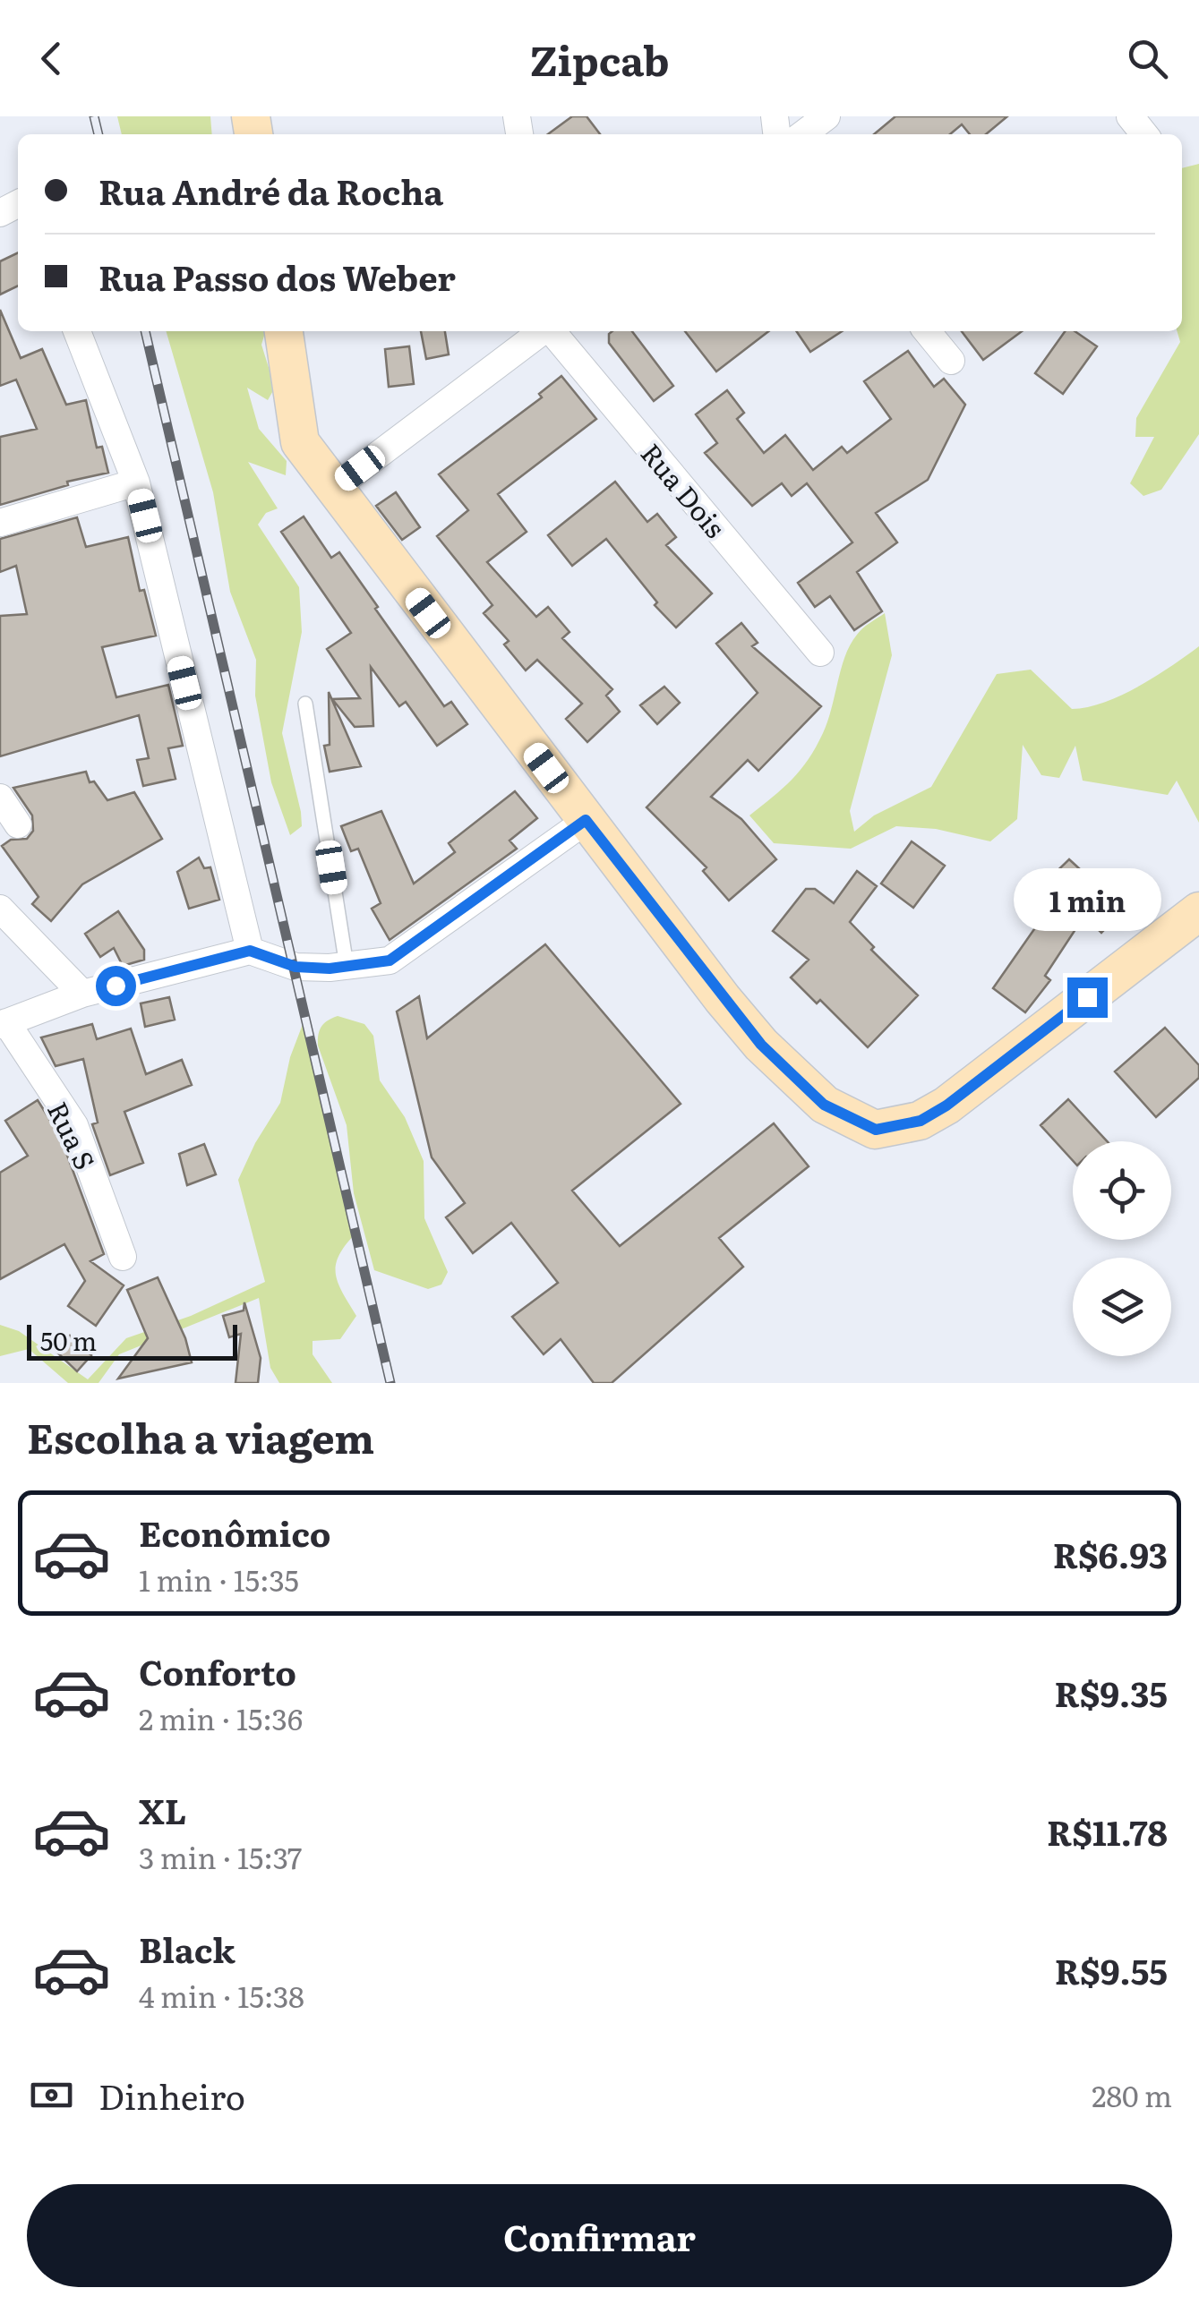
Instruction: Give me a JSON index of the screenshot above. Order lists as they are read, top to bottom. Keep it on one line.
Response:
{"streets":{"street":["Rua Dois","Rua S"]},"scale_bar":"50 m","page":{"header":"Zipcab","banner":["Rua André da Rocha","Rua Passo dos Weber"],"bubble":"1 min","scale":"50 m","heading":"Escolha a viagem","list":[{"name":"Econômico","note":"1 min · 15:35","value":"R$6.93"},{"name":"Conforto","note":"2 min · 15:36","value":"R$9.35"},{"name":"XL","note":"3 min · 15:37","value":"R$11.78"},{"name":"Black","note":"4 min · 15:38","value":"R$9.55"}],"pay":["Dinheiro","280 m"],"buttons":"Confirmar"}}
